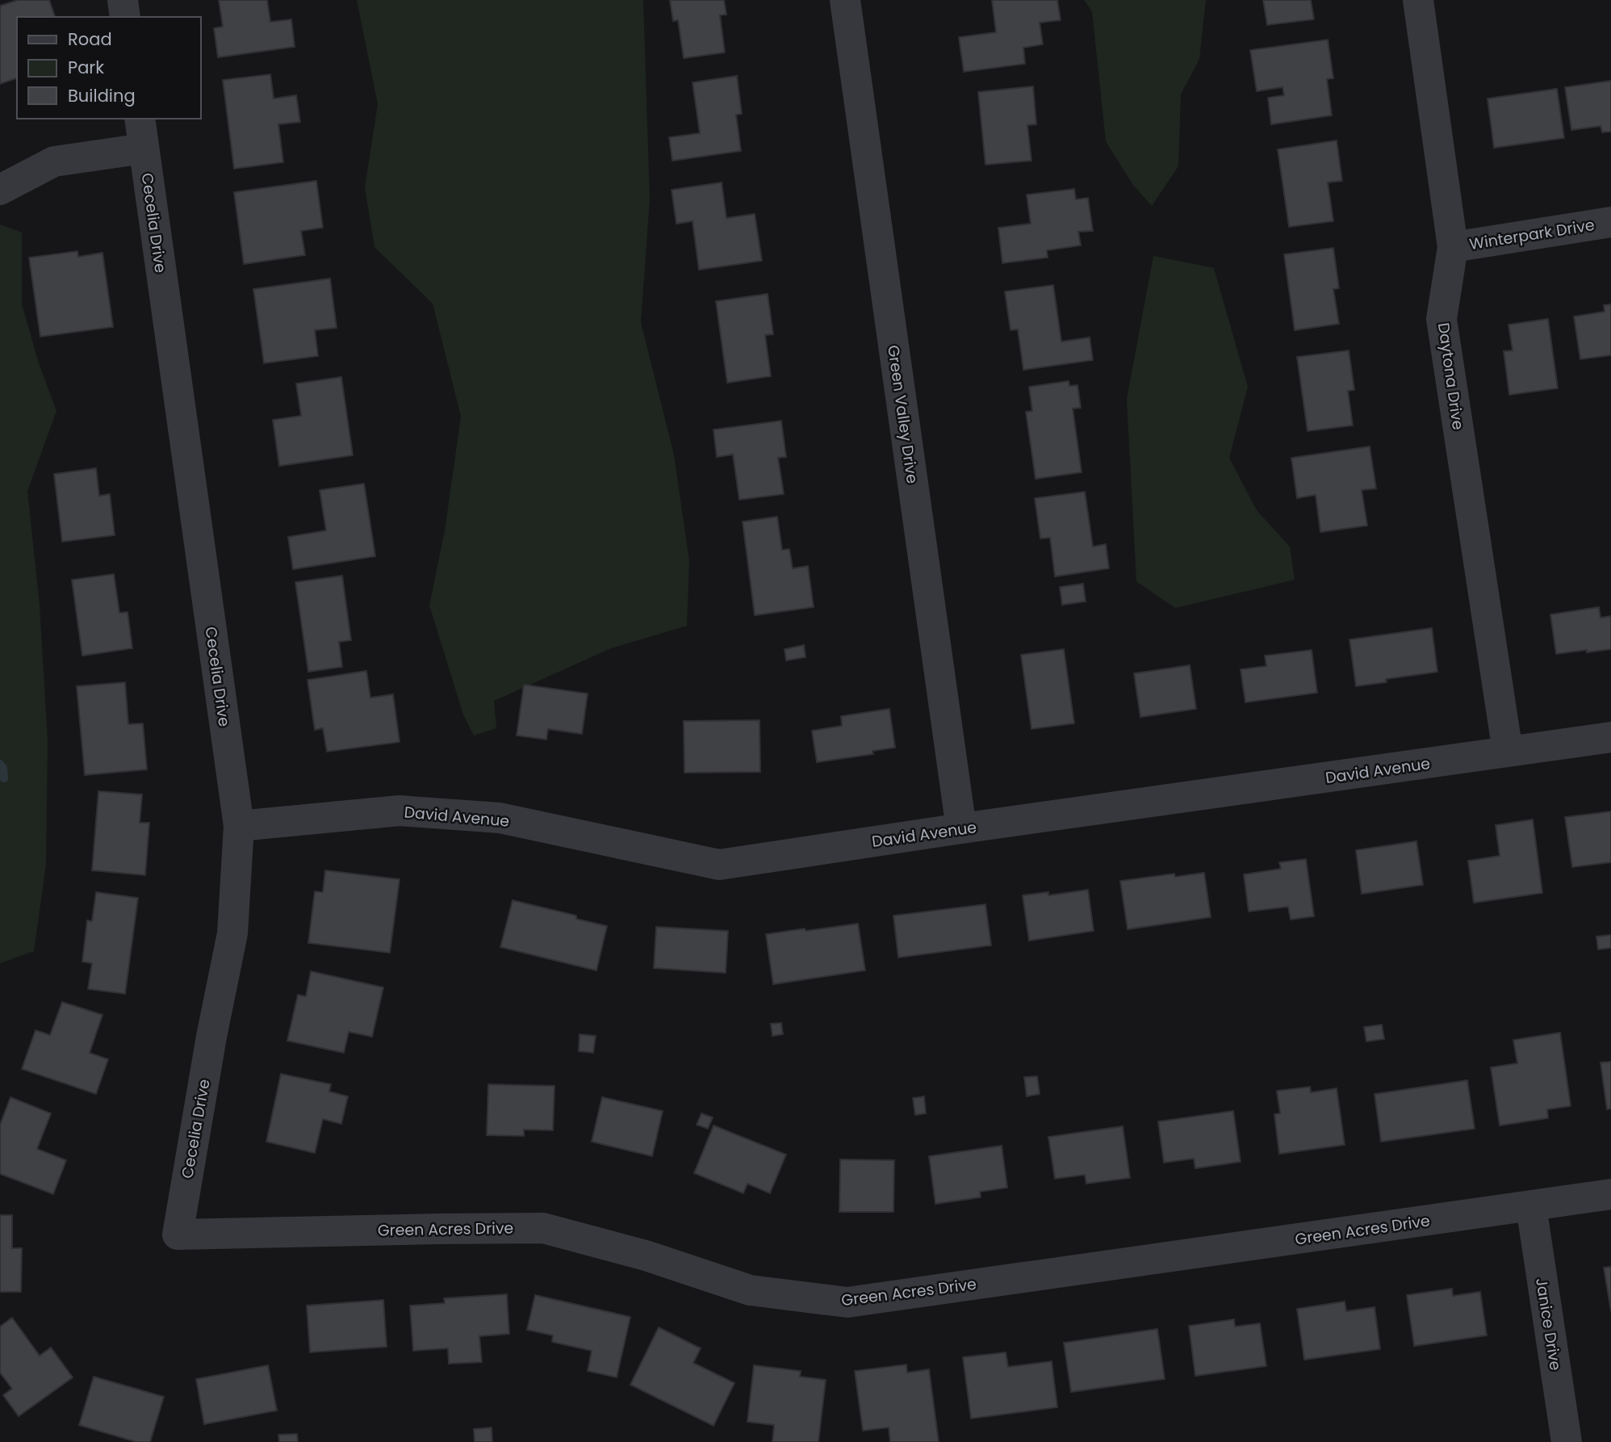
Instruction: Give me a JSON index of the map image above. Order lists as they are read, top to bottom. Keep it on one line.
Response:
{"streets":{"street":["Cecelia Drive","Winterpark Drive","Daytona Drive","Green Valley Drive","David Avenue","Green Acres Drive","Janice Drive"]},"crossings":[["Cecelia Drive","David Avenue"],["Cecelia Drive","Green Acres Drive"],["Winterpark Drive","Daytona Drive"],["Daytona Drive","David Avenue"],["Green Valley Drive","David Avenue"],["Green Acres Drive","Janice Drive"]],"legend":["Road","Park","Building"]}
